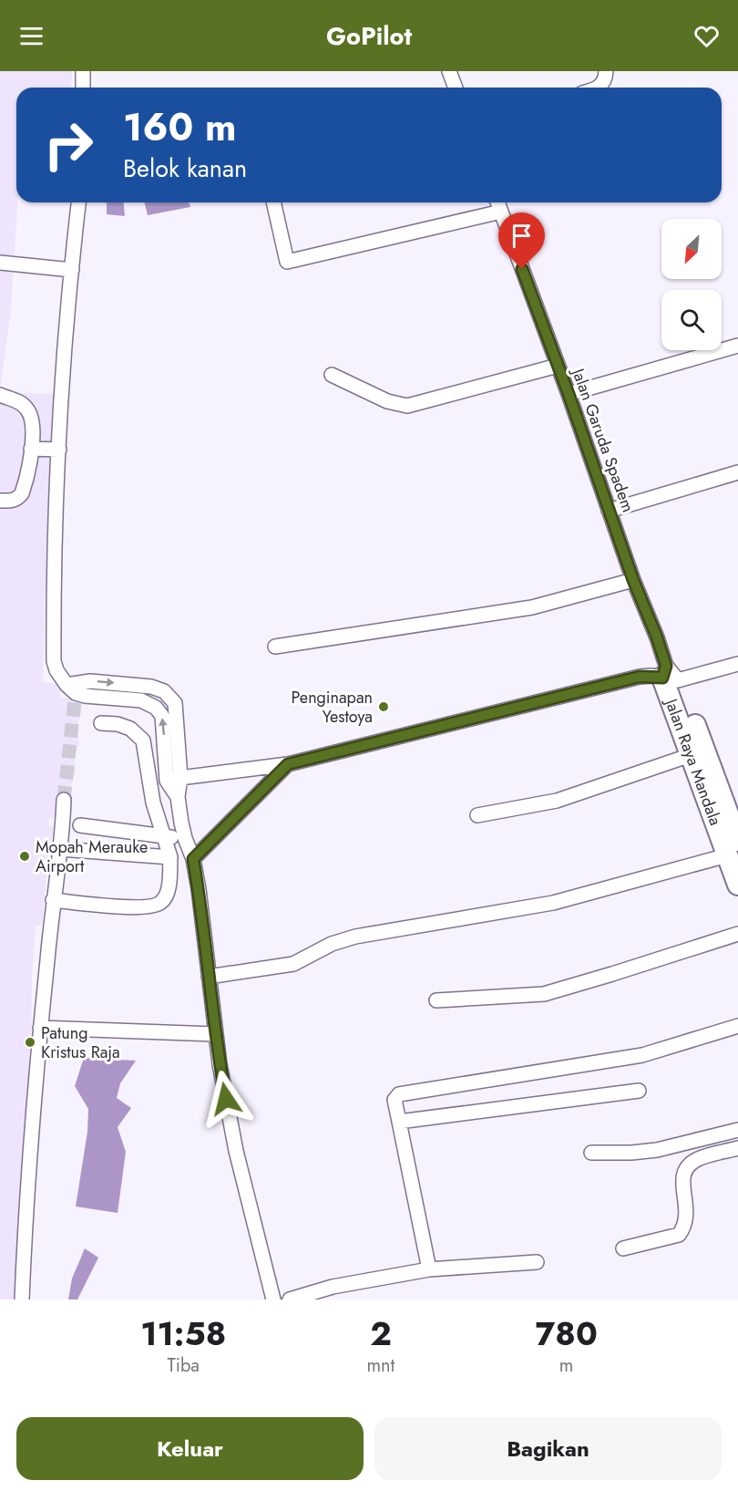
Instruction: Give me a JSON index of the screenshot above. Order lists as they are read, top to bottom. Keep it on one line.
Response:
{"streets":{"highway":["Jalan Raya Mandala"],"street":["Jalan Garuda Spadem"]},"crossings":[["Jalan Garuda Spadem","Jalan Raya Mandala"]],"places":["Penginapan Yestoya","Mopah Merauke Airport","Patung Kristus Raja"],"north":"bottom left","page":{"header":"GoPilot","turn":["160 m","Belok kanan"],"eta":["11:58","Tiba","2","mnt","780","m"],"buttons":["Keluar","Bagikan"]}}
